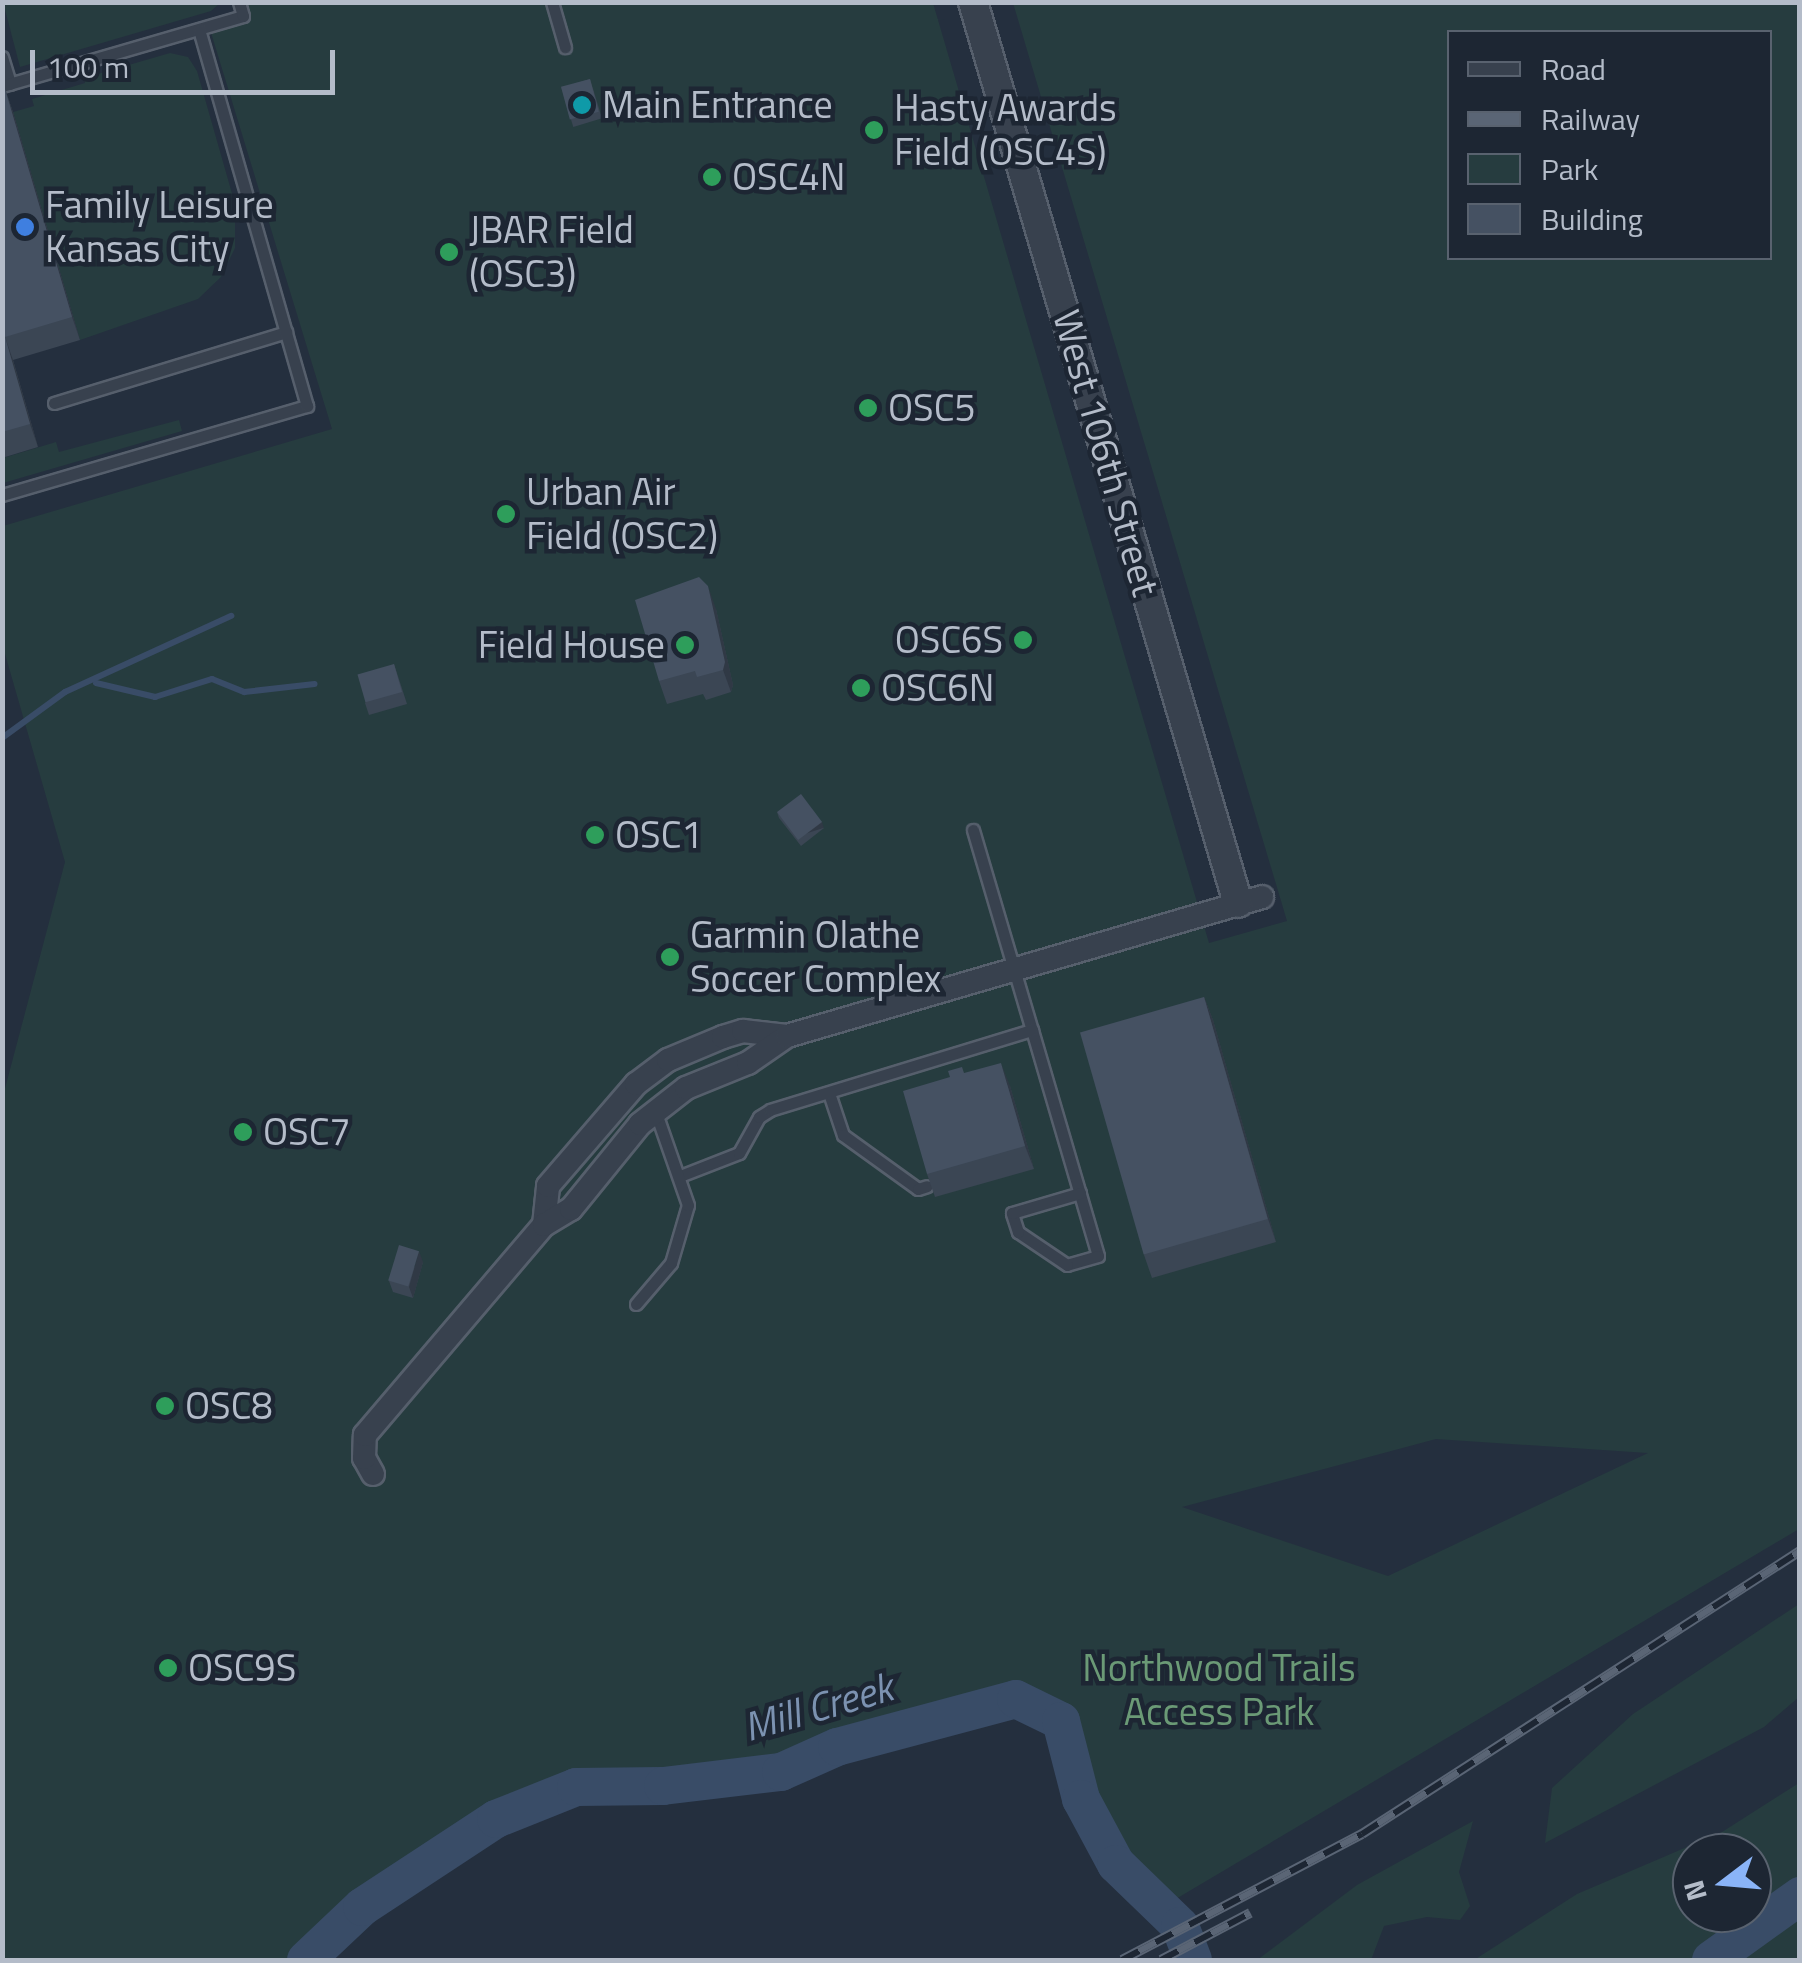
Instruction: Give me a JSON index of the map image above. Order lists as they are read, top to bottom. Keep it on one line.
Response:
{"streets":{"street":["West 106th Street"]},"water":["Mill Creek"],"parks":["Northwood Trails Access Park"],"places":["Main Entrance","Hasty Awards Field (OSC4S)","OSC4N","Family Leisure Kansas City","JBAR Field (OSC3)","OSC5","Urban Air Field (OSC2)","OSC6S","Field House","OSC6N","OSC1","Garmin Olathe Soccer Complex","OSC7","OSC8","OSC9S"],"legend":["Road","Railway","Park","Building"],"scale_bar":"100 m","north":"left"}
